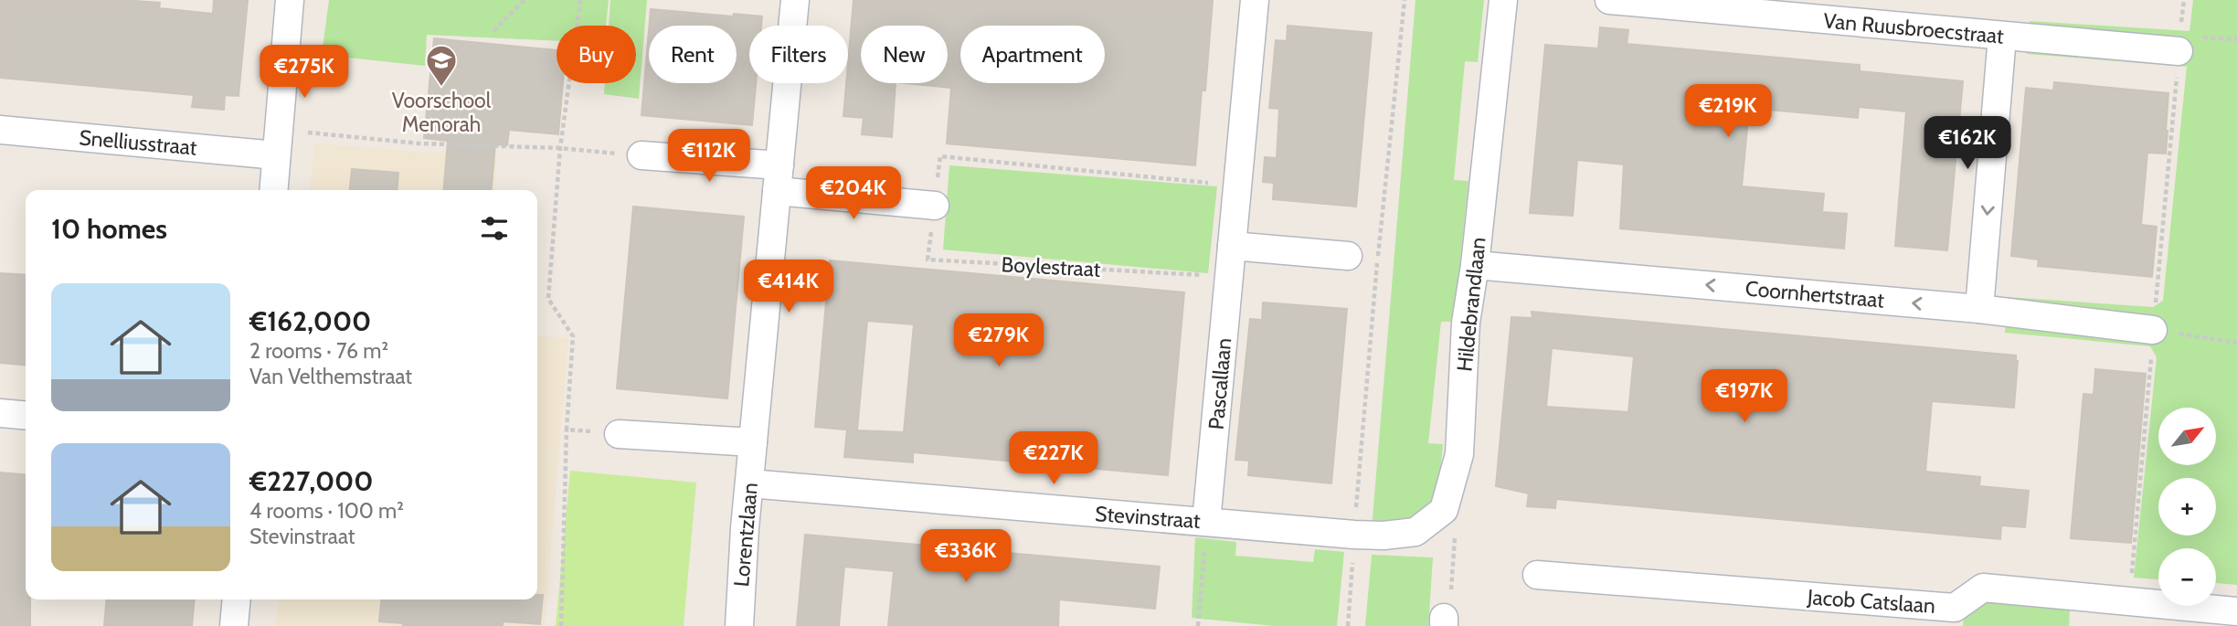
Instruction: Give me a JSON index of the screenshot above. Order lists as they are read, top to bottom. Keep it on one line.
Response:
{"streets":{"street":["Van Ruusbroecstraat","Snelliusstraat","Coornhertstraat","Hildebrandlaan","Pascallaan","Stevinstraat","Lorentzlaan","Jacob Catslaan"],"path":["Boylestraat"]},"crossings":[["Boylestraat","Pascallaan"],["Coornhertstraat","Hildebrandlaan"],["Pascallaan","Stevinstraat"],["Stevinstraat","Lorentzlaan"]],"one_way":["Coornhertstraat"],"places":{"school or university":["Voorschool Menorah"]},"north":"top right","page":{"chip":["Buy","Rent","Filters","New","Apartment"],"price":["€275K","€219K","€162K","€112K","€204K","€414K","€279K","€197K","€227K","€336K"],"heading":"10 homes","list":[{"name":"€162,000","note":"2 rooms · 76 m² · Van Velthemstraat"},{"name":"€227,000","note":"4 rooms · 100 m² · Stevinstraat"}],"map_buttons":["+","−"]}}
